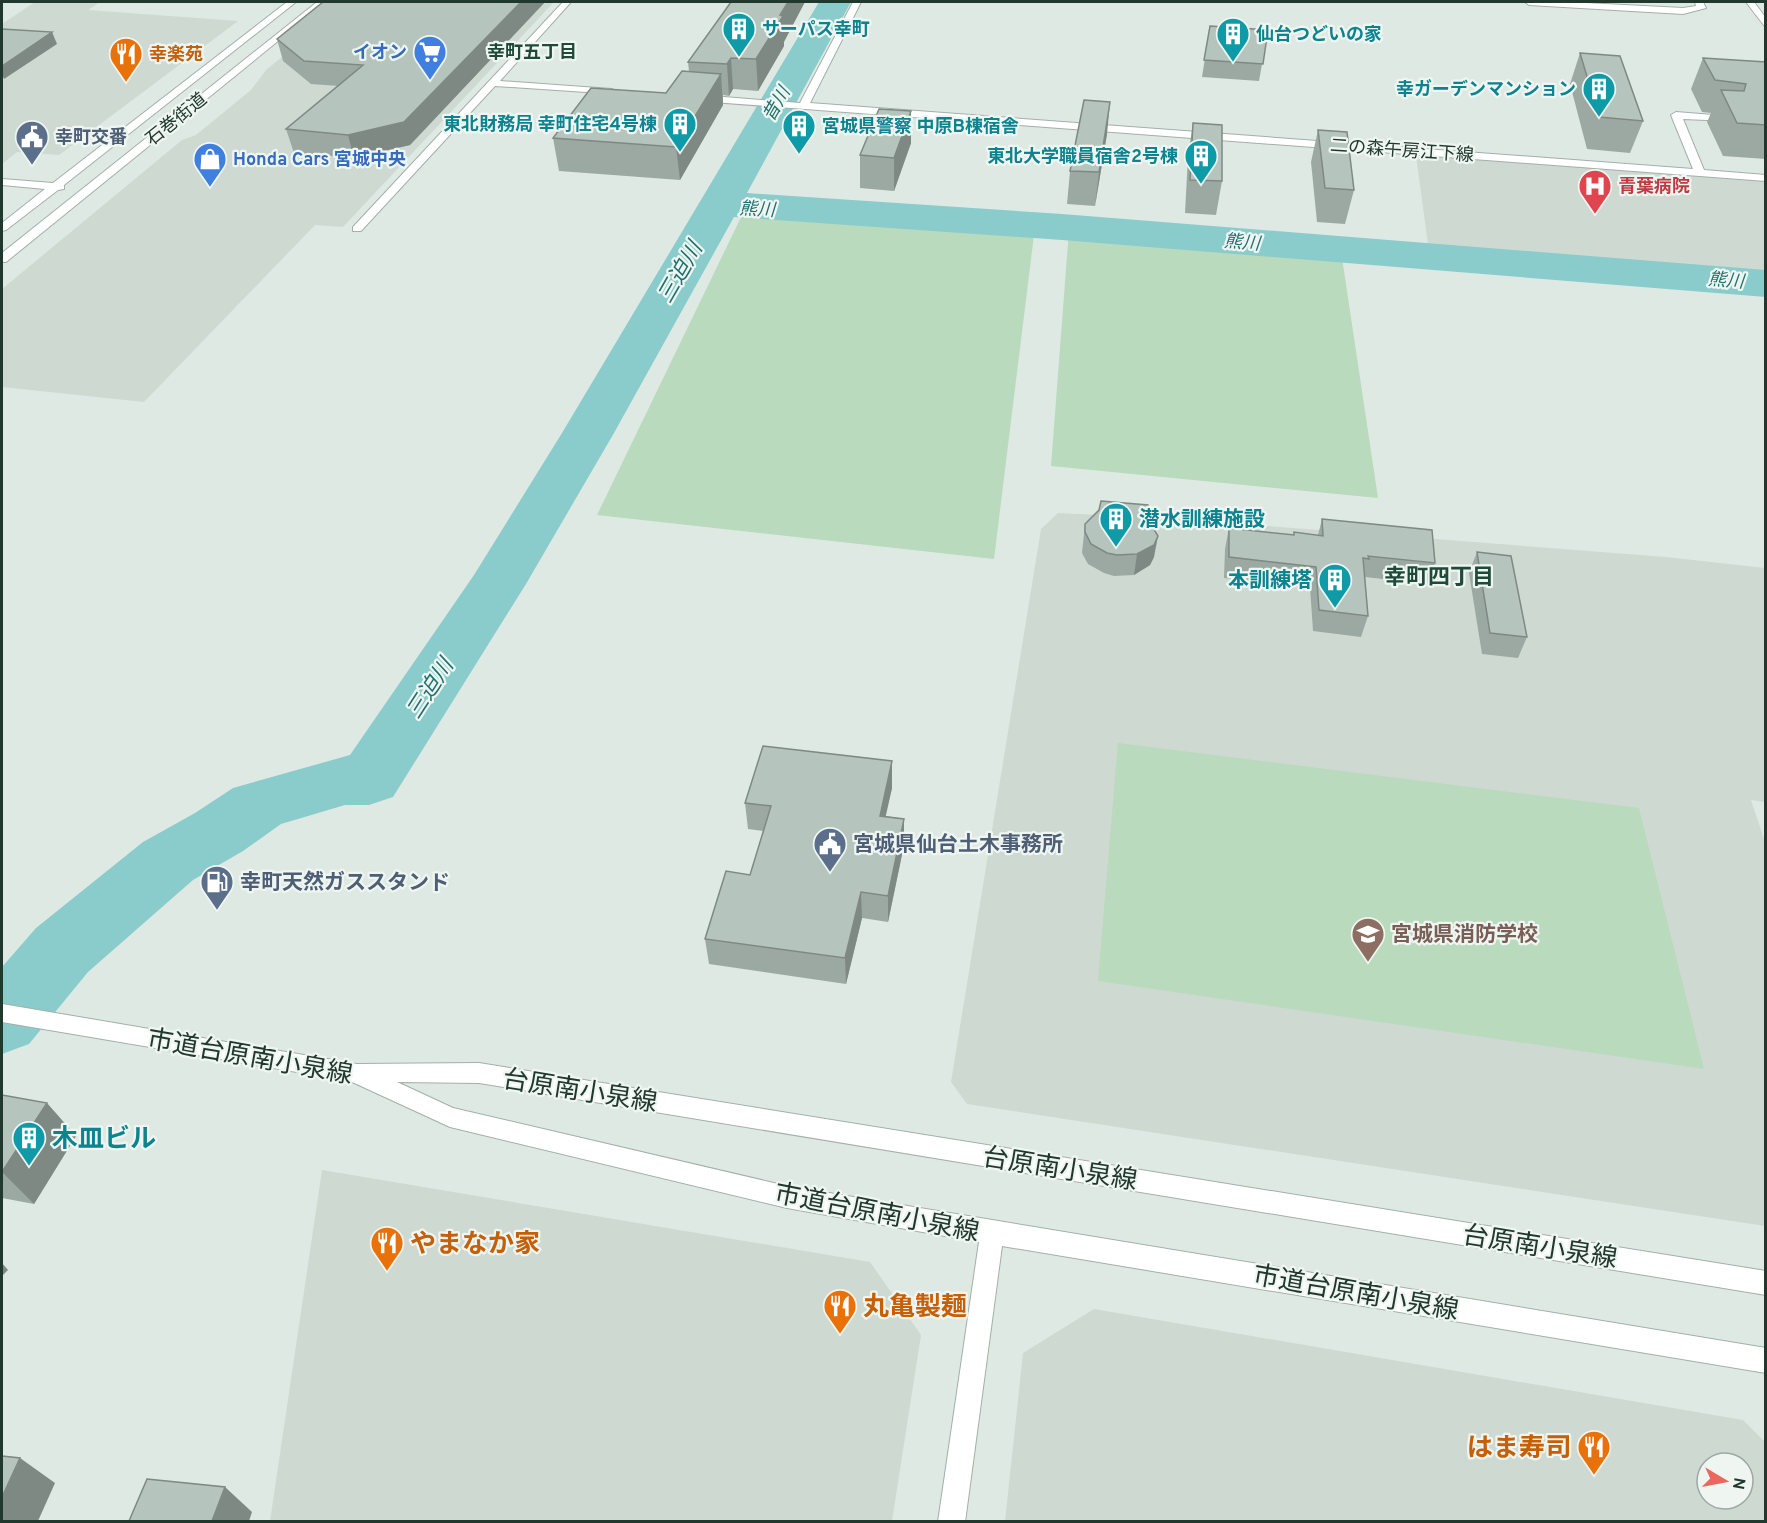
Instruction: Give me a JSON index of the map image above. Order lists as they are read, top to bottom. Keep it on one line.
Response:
{"streets":{"street":["石巻街道","二の森午房江下線","市道台原南小泉線","台原南小泉線"]},"crossings":[["市道台原南小泉線","台原南小泉線"]],"districts":["幸町五丁目","幸町四丁目"],"water":["昔川","熊川","三迫川"],"places":{"building":["サーパス幸町","仙台つどいの家","幸ガーデンマンション","東北財務局 幸町住宅4号棟","宮城県警察 中原B棟宿舎","東北大学職員宿舎2号棟","潜水訓練施設","本訓練塔","木皿ビル"],"supermarket":["イオン"],"restaurant":["幸楽苑","やまなか家","丸亀製麺","はま寿司"],"public building":["幸町交番","宮城県仙台土木事務所"],"shop":["Honda Cars 宮城中央"],"hospital":["青葉病院"],"fuel station":["幸町天然ガススタンド"],"school or university":["宮城県消防学校"]},"north":"right"}
